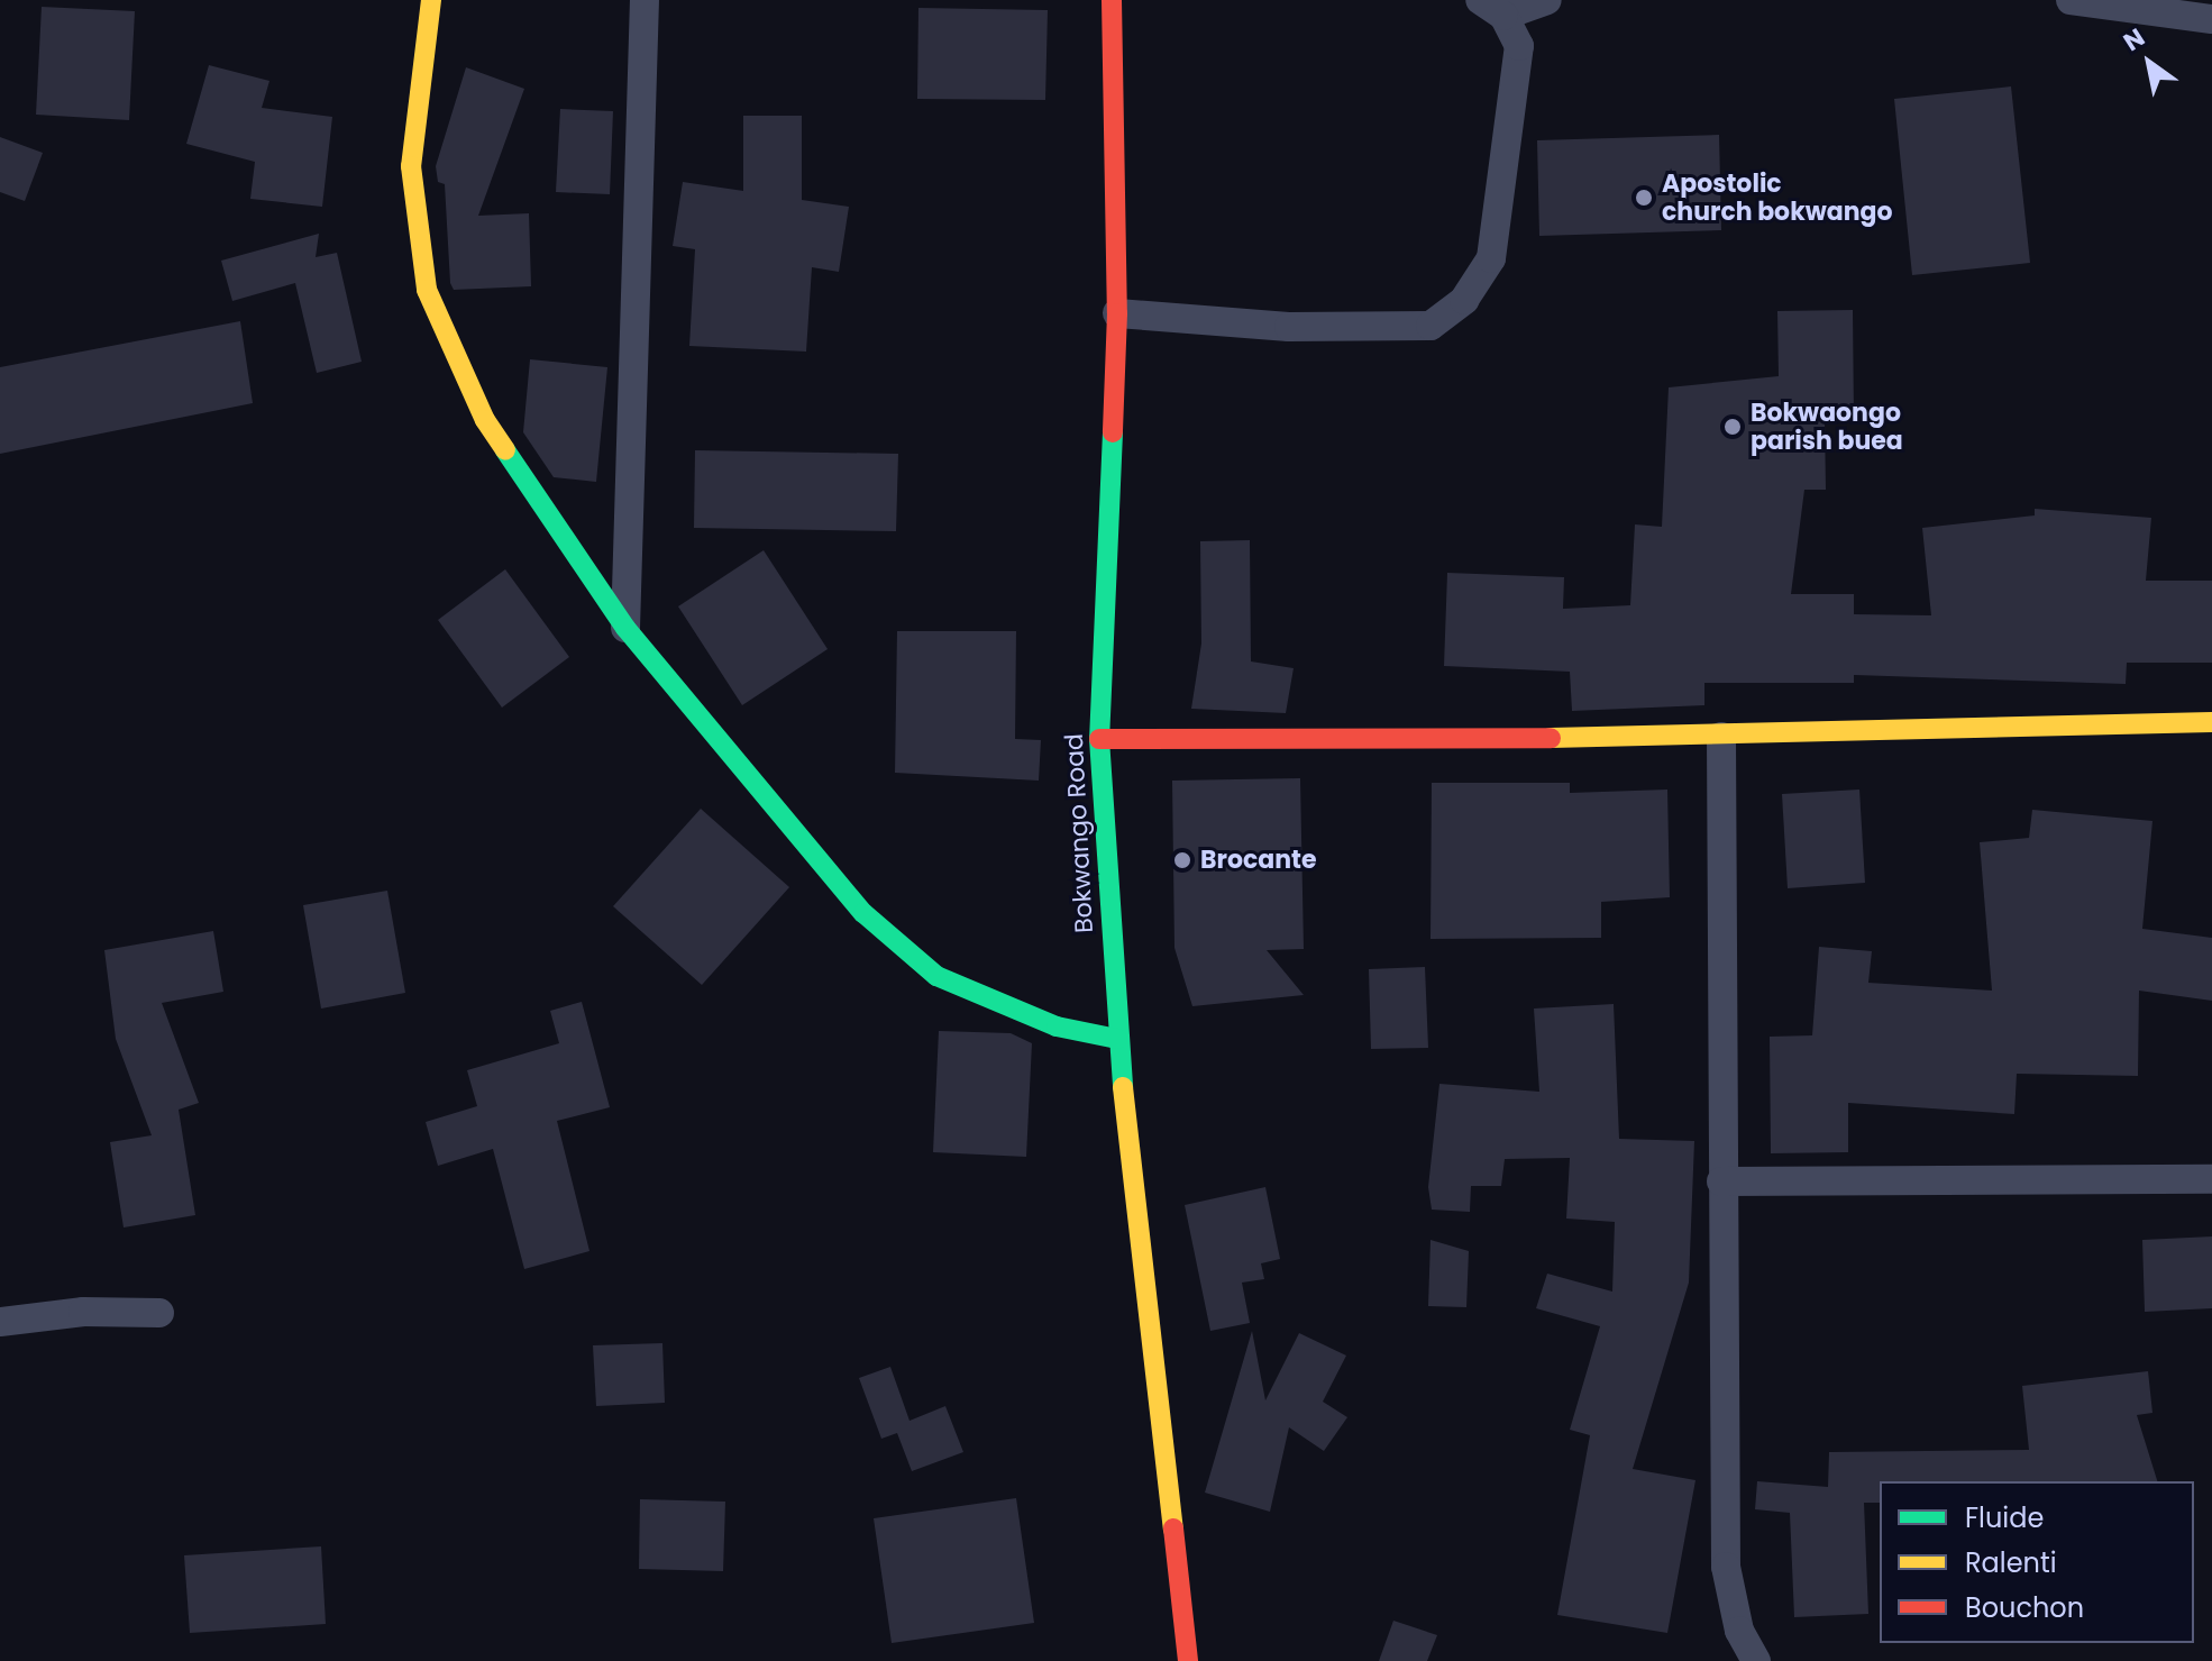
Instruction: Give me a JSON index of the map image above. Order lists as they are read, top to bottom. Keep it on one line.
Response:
{"streets":{"street":["Bokwango Road"]},"places":["Apostolic church bokwango","Bokwaongo parish buea","Brocante"],"legend":["Fluide","Ralenti","Bouchon"],"north":"top left"}
